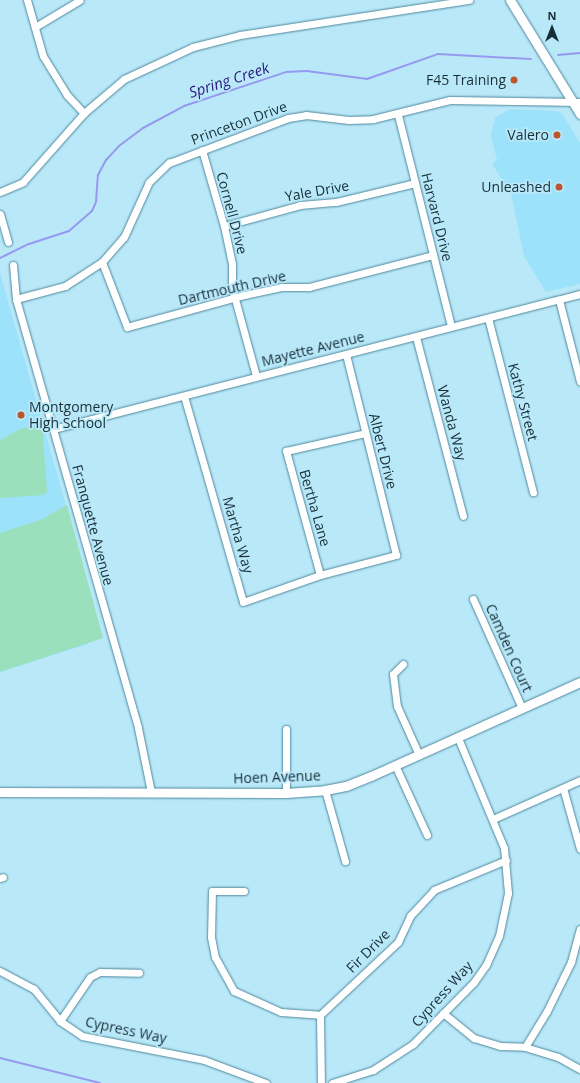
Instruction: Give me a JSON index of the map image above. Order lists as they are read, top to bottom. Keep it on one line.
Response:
{"streets":{"street":["Princeton Drive","Yale Drive","Cornell Drive","Harvard Drive","Dartmouth Drive","Mayette Avenue","Kathy Street","Wanda Way","Albert Drive","Bertha Lane","Franquette Avenue","Martha Way","Camden Court","Hoen Avenue","Fir Drive","Cypress Way"]},"crossings":[["Princeton Drive","Cornell Drive"],["Princeton Drive","Harvard Drive"],["Princeton Drive","Dartmouth Drive"],["Princeton Drive","Franquette Avenue"],["Yale Drive","Cornell Drive"],["Yale Drive","Harvard Drive"],["Cornell Drive","Dartmouth Drive"],["Cornell Drive","Mayette Avenue"],["Harvard Drive","Dartmouth Drive"],["Harvard Drive","Mayette Avenue"],["Mayette Avenue","Kathy Street"],["Mayette Avenue","Wanda Way"],["Mayette Avenue","Albert Drive"],["Mayette Avenue","Franquette Avenue"],["Mayette Avenue","Martha Way"],["Albert Drive","Bertha Lane"],["Albert Drive","Martha Way"],["Bertha Lane","Martha Way"],["Franquette Avenue","Hoen Avenue"],["Camden Court","Hoen Avenue"],["Hoen Avenue","Cypress Way"],["Fir Drive","Cypress Way"]],"water":["Spring Creek"],"places":["F45 Training","Valero","Unleashed","Montgomery High School"],"north":"top"}
